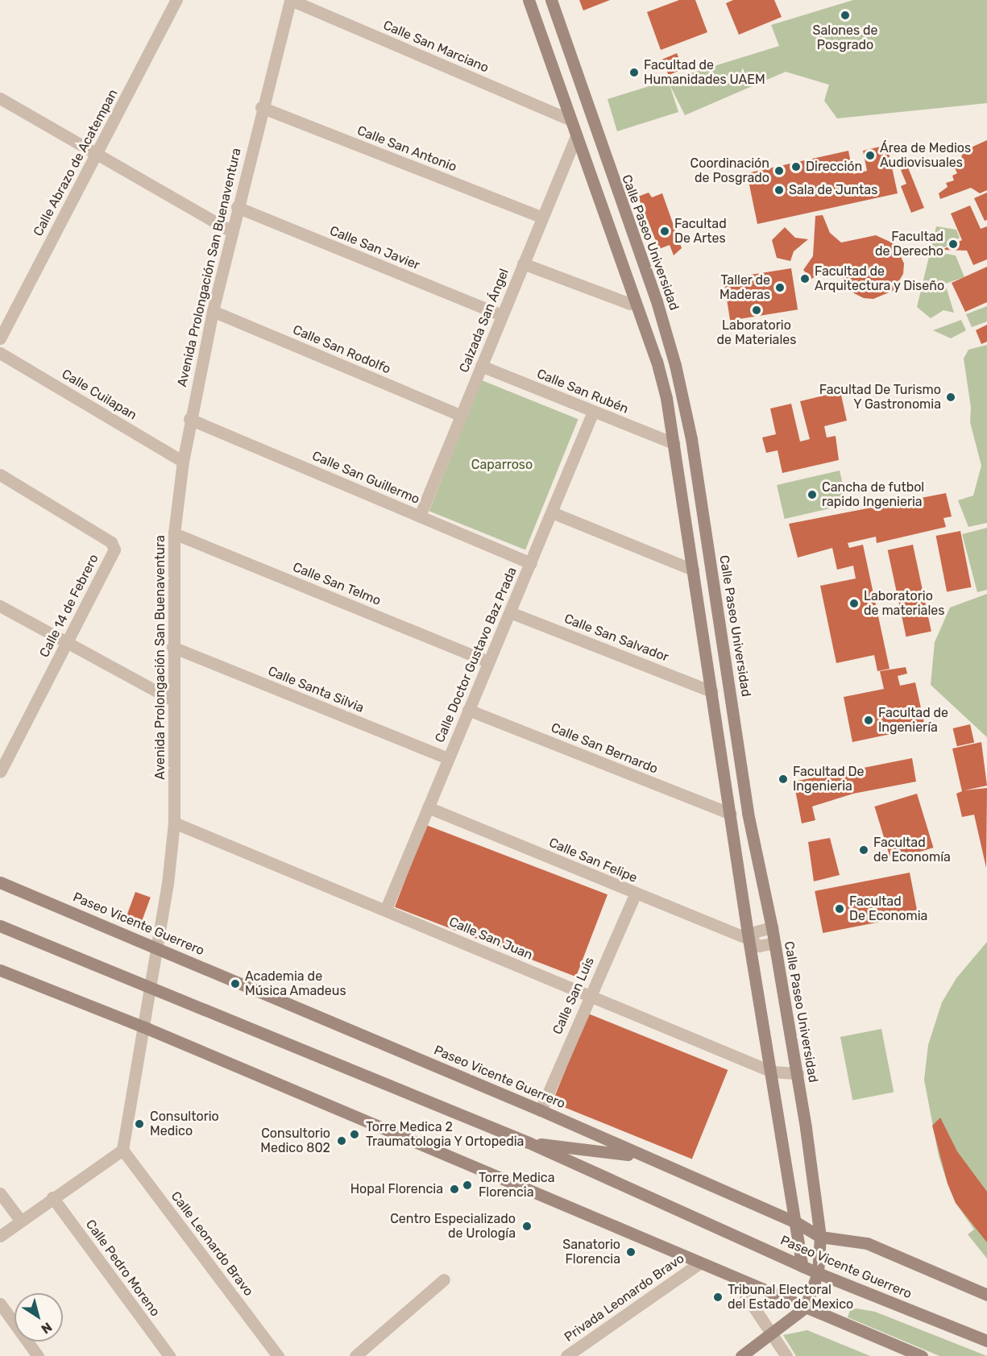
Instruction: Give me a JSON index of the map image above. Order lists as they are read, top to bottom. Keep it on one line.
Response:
{"streets":{"main road":["Calle Paseo Universidad","Paseo Vicente Guerrero"],"street":["Calle San Marciano","Calle San Antonio","Calle Abrazo de Acatempan","Calle San Javier","Avenida Prolongación San Buenaventura","Calzada San Ángel","Calle San Rodolfo","Calle San Rubén","Calle Cuilapan","Calle San Guillermo","Calle San Telmo","Calle 14 de Febrero","Calle San Salvador","Calle Doctor Gustavo Baz Prada","Calle Santa Silvia","Calle San Bernardo","Calle San Felipe","Calle San Juan","Calle San Luis","Calle Leonardo Bravo","Calle Pedro Moreno","Privada Leonardo Bravo"]},"crossings":[["Calle San Marciano","Avenida Prolongación San Buenaventura"],["Calle San Antonio","Avenida Prolongación San Buenaventura"],["Calle San Antonio","Calzada San Ángel"],["Calle Paseo Universidad","Calle San Felipe"],["Calle Paseo Universidad","Paseo Vicente Guerrero"],["Calle Paseo Universidad","Calle San Juan"],["Calle San Javier","Avenida Prolongación San Buenaventura"],["Calle San Javier","Calzada San Ángel"],["Avenida Prolongación San Buenaventura","Calle San Rodolfo"],["Avenida Prolongación San Buenaventura","Calle Cuilapan"],["Avenida Prolongación San Buenaventura","Calle San Guillermo"],["Avenida Prolongación San Buenaventura","Calle San Telmo"],["Avenida Prolongación San Buenaventura","Calle Santa Silvia"],["Avenida Prolongación San Buenaventura","Paseo Vicente Guerrero"],["Avenida Prolongación San Buenaventura","Calle San Juan"],["Avenida Prolongación San Buenaventura","Calle Leonardo Bravo"],["Calzada San Ángel","Calle San Rodolfo"],["Calzada San Ángel","Calle San Rubén"],["Calzada San Ángel","Calle San Guillermo"],["Calle San Rubén","Calle Doctor Gustavo Baz Prada"],["Calle San Guillermo","Calle Doctor Gustavo Baz Prada"],["Calle San Telmo","Calle Doctor Gustavo Baz Prada"],["Calle San Salvador","Calle Doctor Gustavo Baz Prada"],["Calle Doctor Gustavo Baz Prada","Calle Santa Silvia"],["Calle Doctor Gustavo Baz Prada","Calle San Bernardo"],["Calle Doctor Gustavo Baz Prada","Calle San Felipe"],["Calle Doctor Gustavo Baz Prada","Calle San Juan"],["Calle San Felipe","Calle San Luis"],["Paseo Vicente Guerrero","Calle San Luis"],["Calle San Juan","Calle San Luis"]],"parks":["Caparroso"],"places":["Salones de Posgrado","Facultad de Humanidades UAEM","Área de Medios Audiovisuales","Dirección","Coordinación de Posgrado","Sala de Juntas","Facultad De Artes","Facultad de Derecho","Facultad de Arquitectura y Diseño","Taller de Maderas","Laboratorio de Materiales","Facultad De Turismo Y Gastronomia","Cancha de futbol rapido Ingenieria","Laboratorio de materiales","Facultad de Ingeniería","Facultad De Ingenieria","Facultad de Economía","Facultad De Economia","Academia de Música Amadeus","Consultorio Medico","Torre Medica 2 Traumatologia Y Ortopedia","Consultorio Medico 802","Torre Medica Florencia","Hopal Florencia","Centro Especializado de Urología","Sanatorio Florencia","Tribunal Electoral del Estado de Mexico"],"north":"bottom right"}
